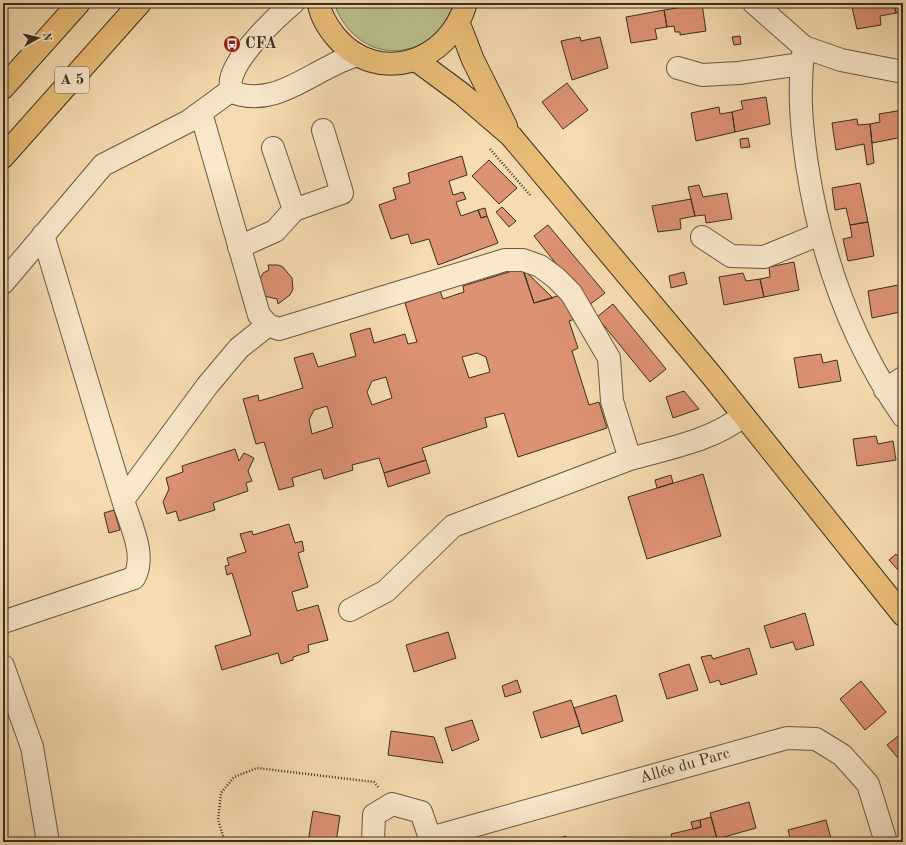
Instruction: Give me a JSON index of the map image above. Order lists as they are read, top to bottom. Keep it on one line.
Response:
{"streets":{"main road":["A 5"],"street":["Allée du Parc"]},"places":{"bus stop":["CFA"]},"north":"right"}
